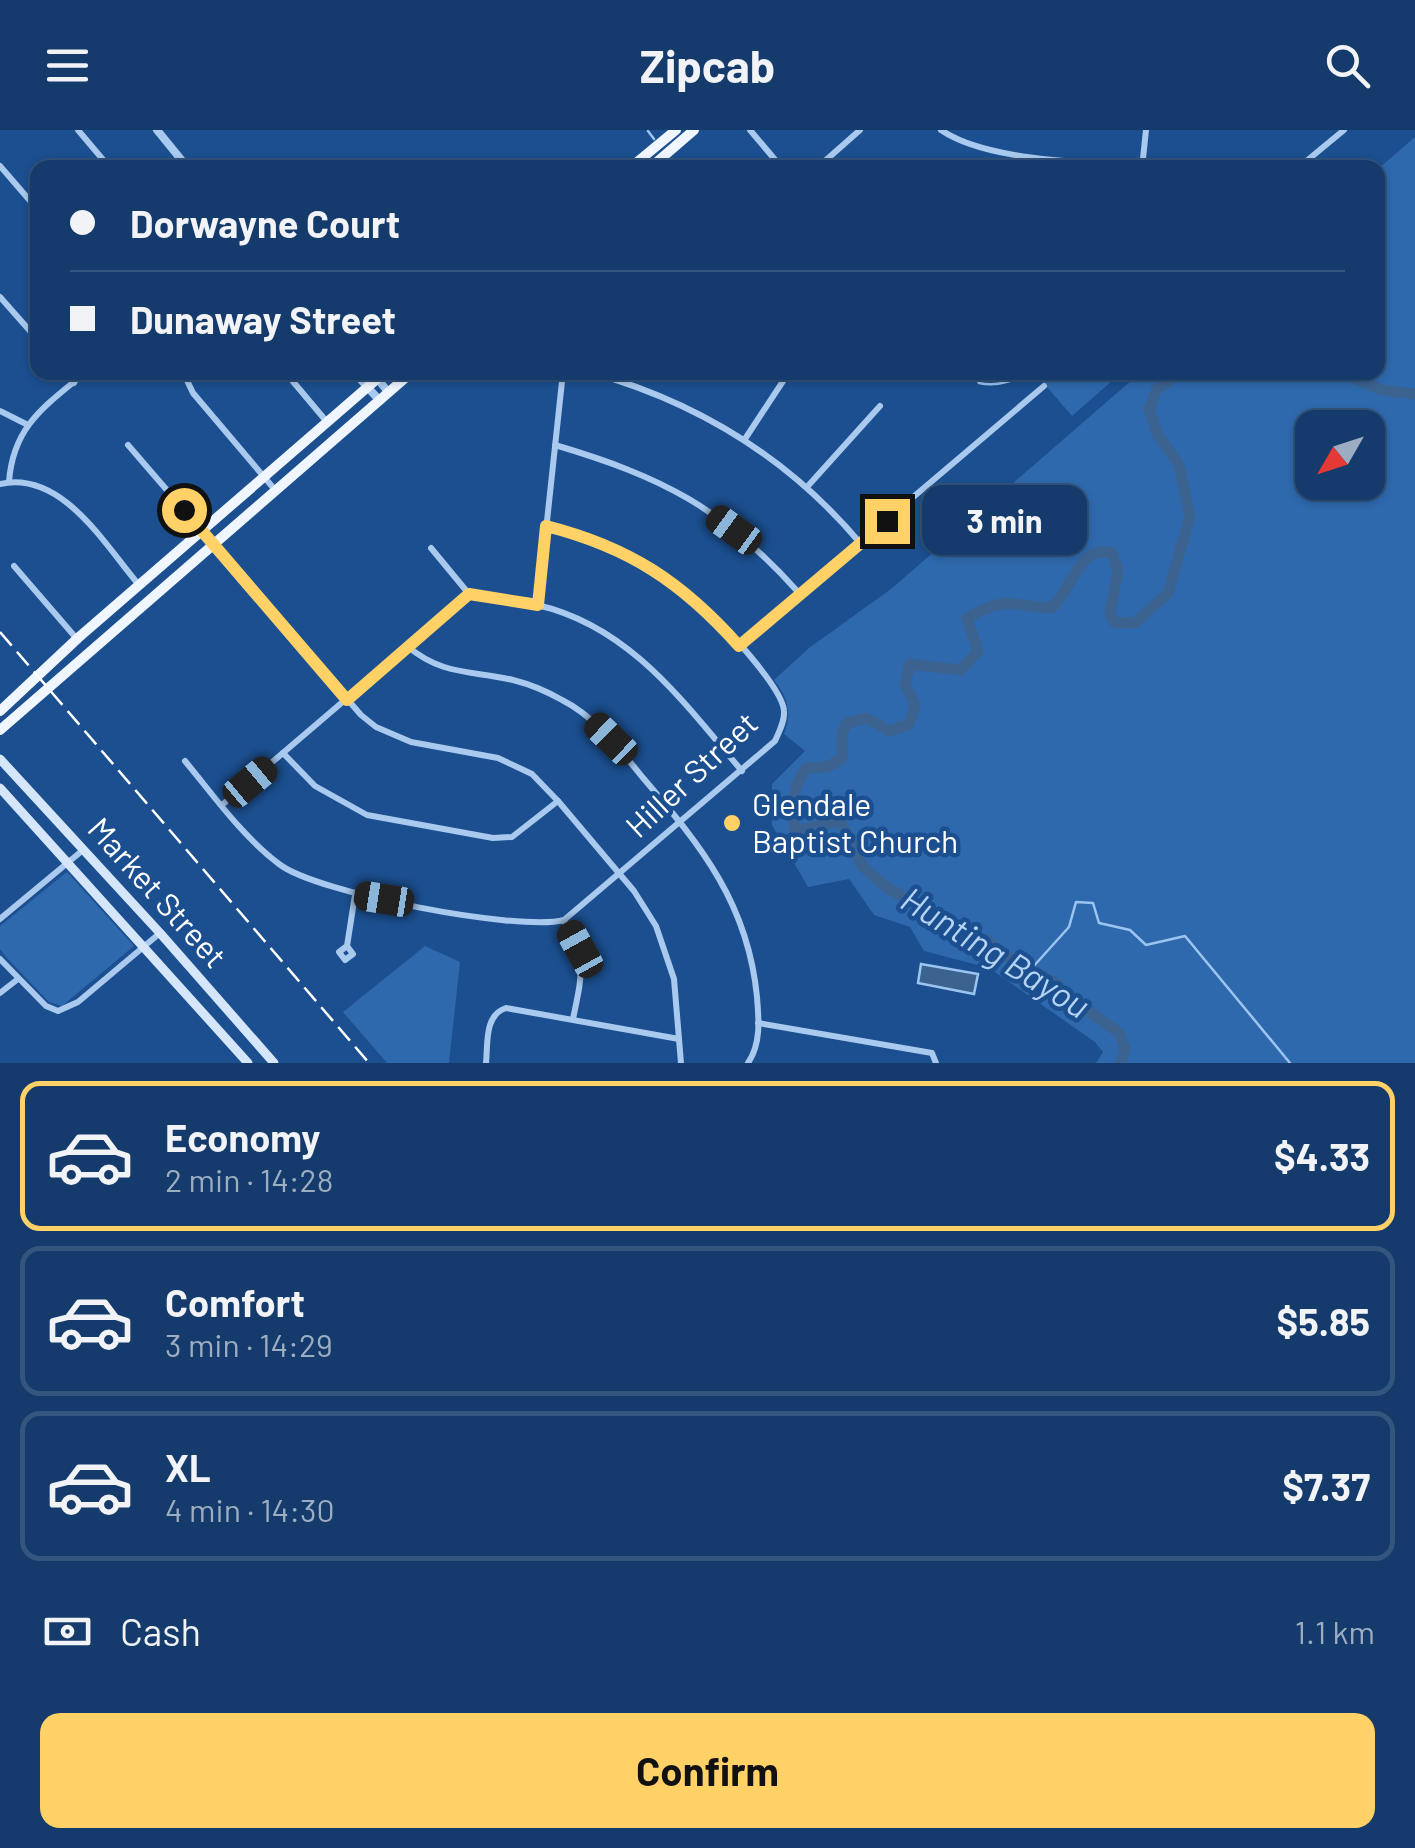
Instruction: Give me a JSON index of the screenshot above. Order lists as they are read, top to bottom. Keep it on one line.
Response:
{"streets":{"main road":["Market Street"],"street":["Hiller Street"]},"water":["Hunting Bayou"],"places":["Glendale Baptist Church"],"north":"bottom left","page":{"header":"Zipcab","banner":["Dorwayne Court","Dunaway Street"],"bubble":"3 min","list":[{"name":"Economy","note":"2 min · 14:28","value":"$4.33"},{"name":"Comfort","note":"3 min · 14:29","value":"$5.85"},{"name":"XL","note":"4 min · 14:30","value":"$7.37"}],"pay":["Cash","1.1 km"],"buttons":"Confirm"}}
